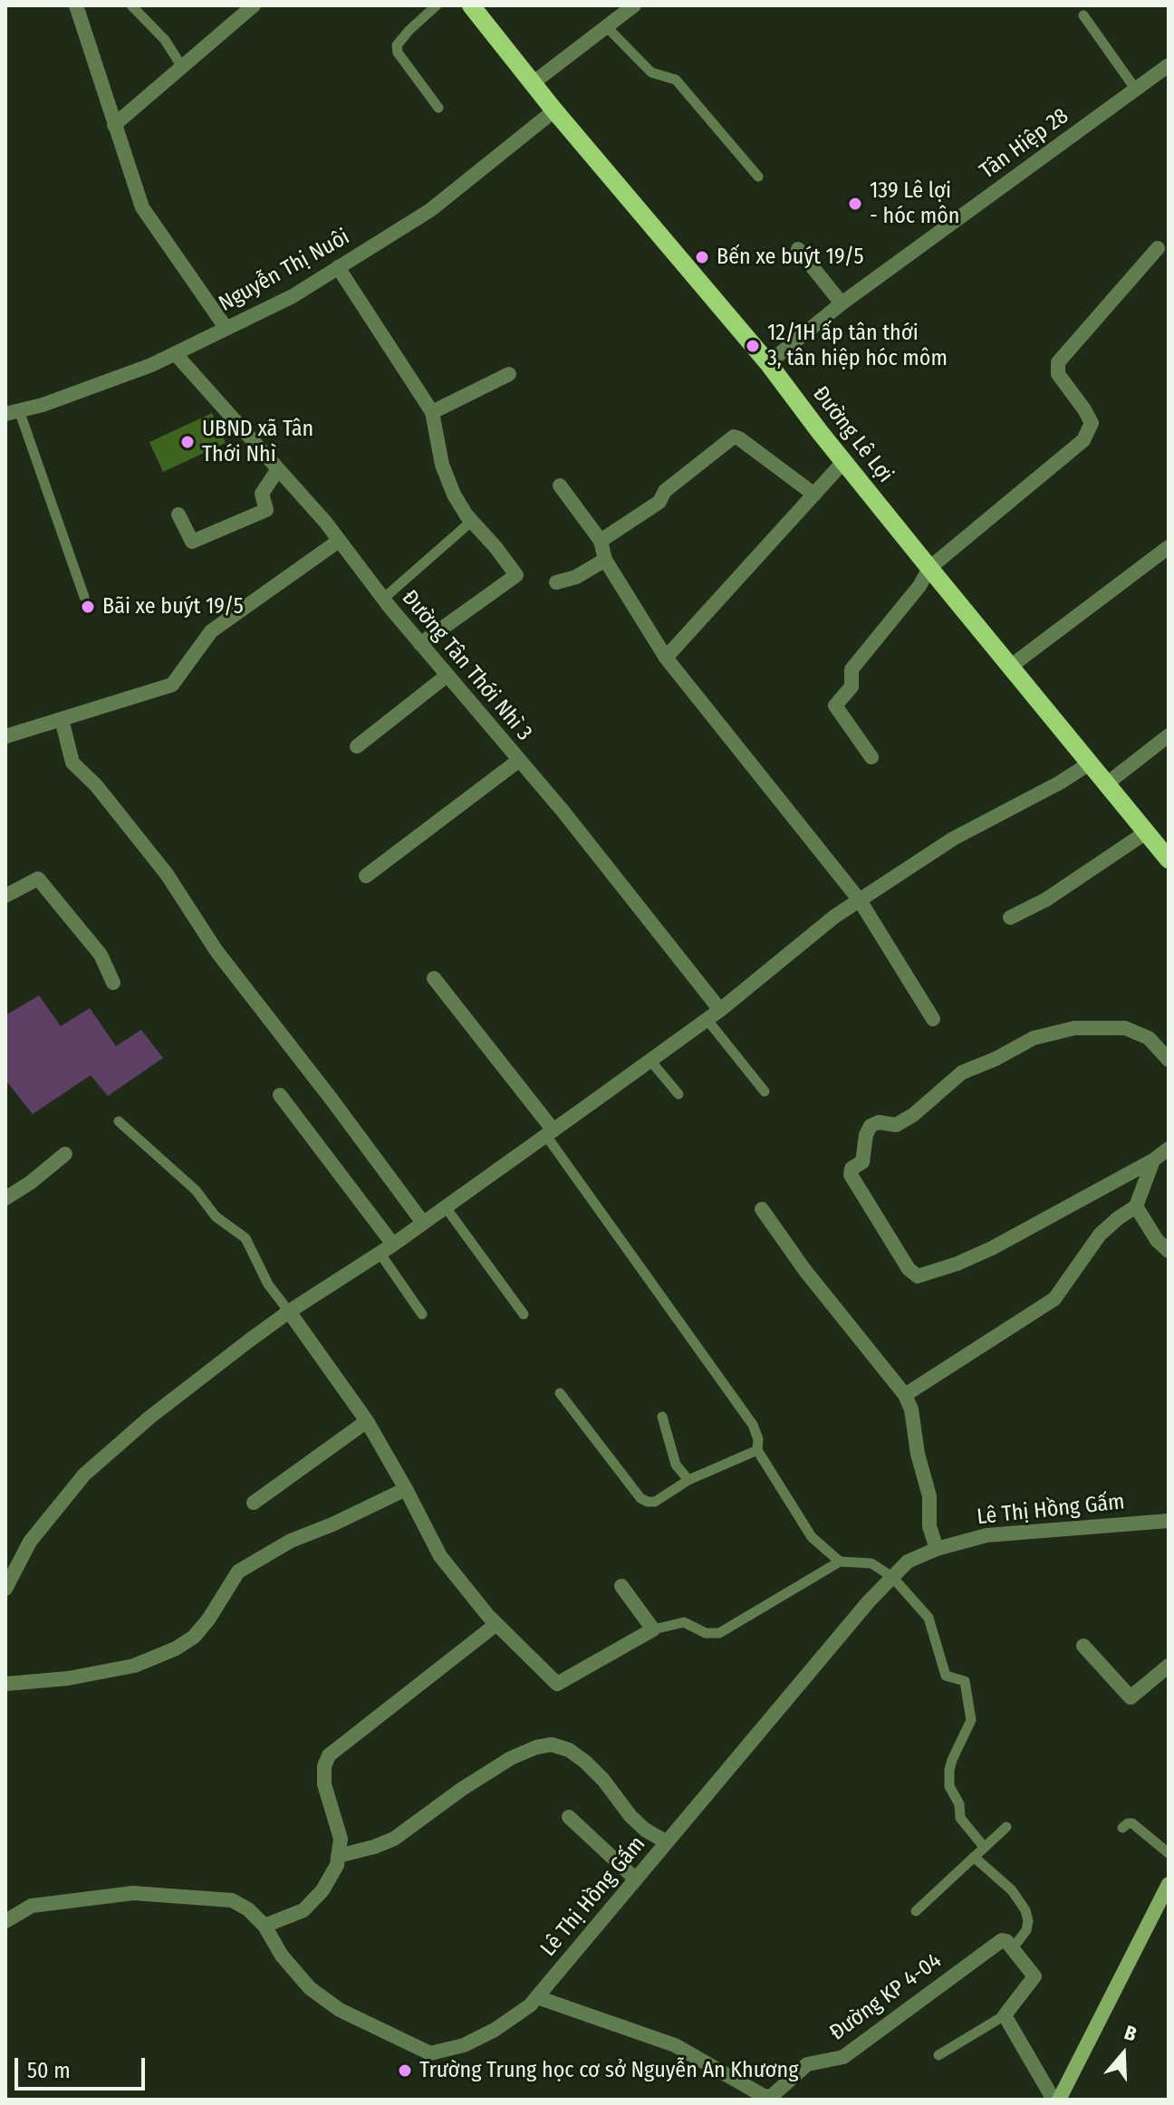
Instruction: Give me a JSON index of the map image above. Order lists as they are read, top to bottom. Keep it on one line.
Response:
{"streets":{"main road":["Đường Lê Lợi"],"street":["Tân Hiệp 28","Nguyễn Thị Nuôi","Đường Tân Thới Nhì 3","Lê Thị Hồng Gấm","Đường KP 4-04"]},"crossings":[["Tân Hiệp 28","Đường Lê Lợi"],["Nguyễn Thị Nuôi","Đường Lê Lợi"],["Nguyễn Thị Nuôi","Đường Tân Thới Nhì 3"],["Lê Thị Hồng Gấm","Đường KP 4-04"]],"places":["139 Lê lợi - hóc môn","Bến xe buýt 19/5","12/1H ấp tân thới 3, tân hiệp hóc môm","UBND xã Tân Thới Nhì","Bãi xe buýt 19/5","Trường Trung học cơ sở Nguyễn An Khương"],"scale_bar":"50 m","north":"top"}
